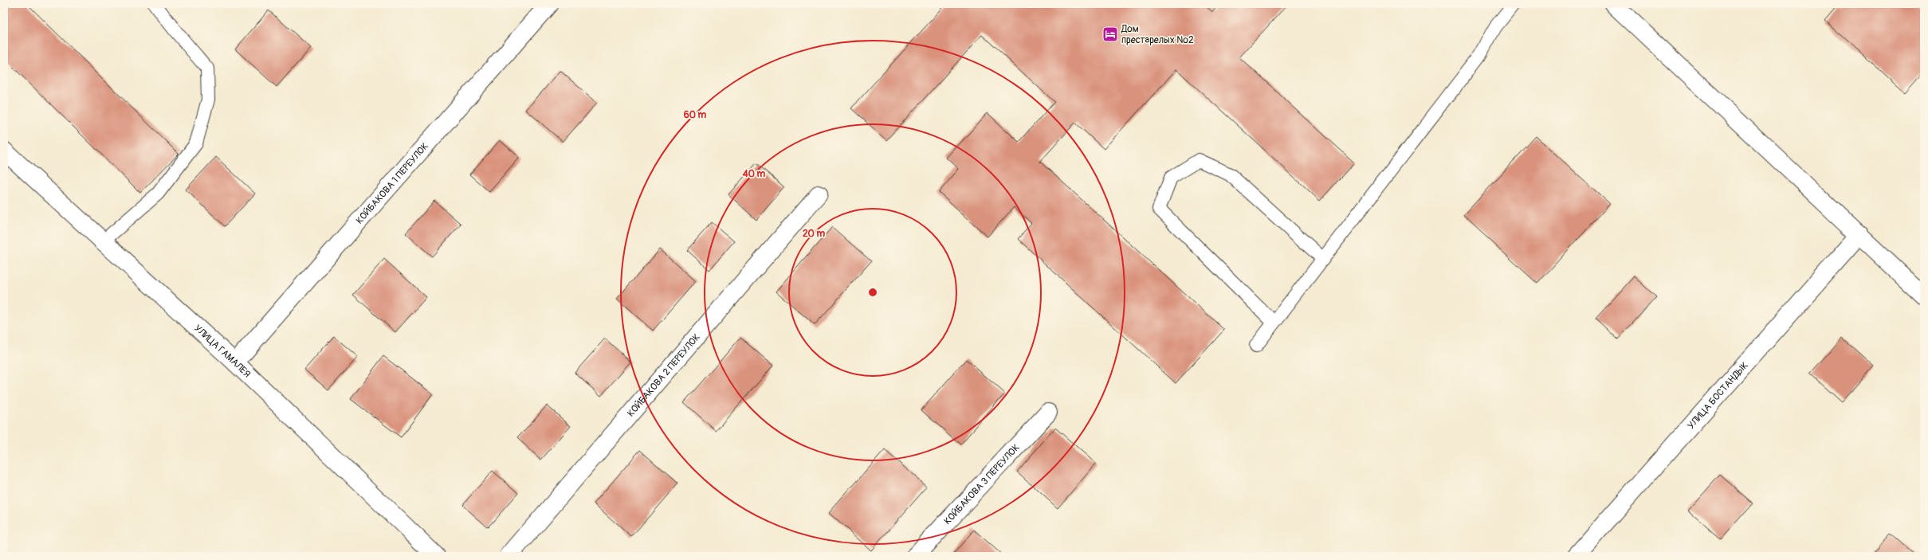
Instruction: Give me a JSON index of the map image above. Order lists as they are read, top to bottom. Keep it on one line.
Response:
{"streets":{"street":["КОЙБАКОВА 1 ПЕРЕУЛОК","УЛИЦА ГАМАЛЕЯ","КОЙБАКОВА 2 ПЕРЕУЛОК","УЛИЦА БОСТАНДЫК","КОЙБАКОВА 3 ПЕРЕУЛОК"]},"crossings":[["КОЙБАКОВА 1 ПЕРЕУЛОК","УЛИЦА ГАМАЛЕЯ"]],"places":{"hotel":["Дом престарелых №2"]},"rings":["60 m","40 m","20 m"]}
